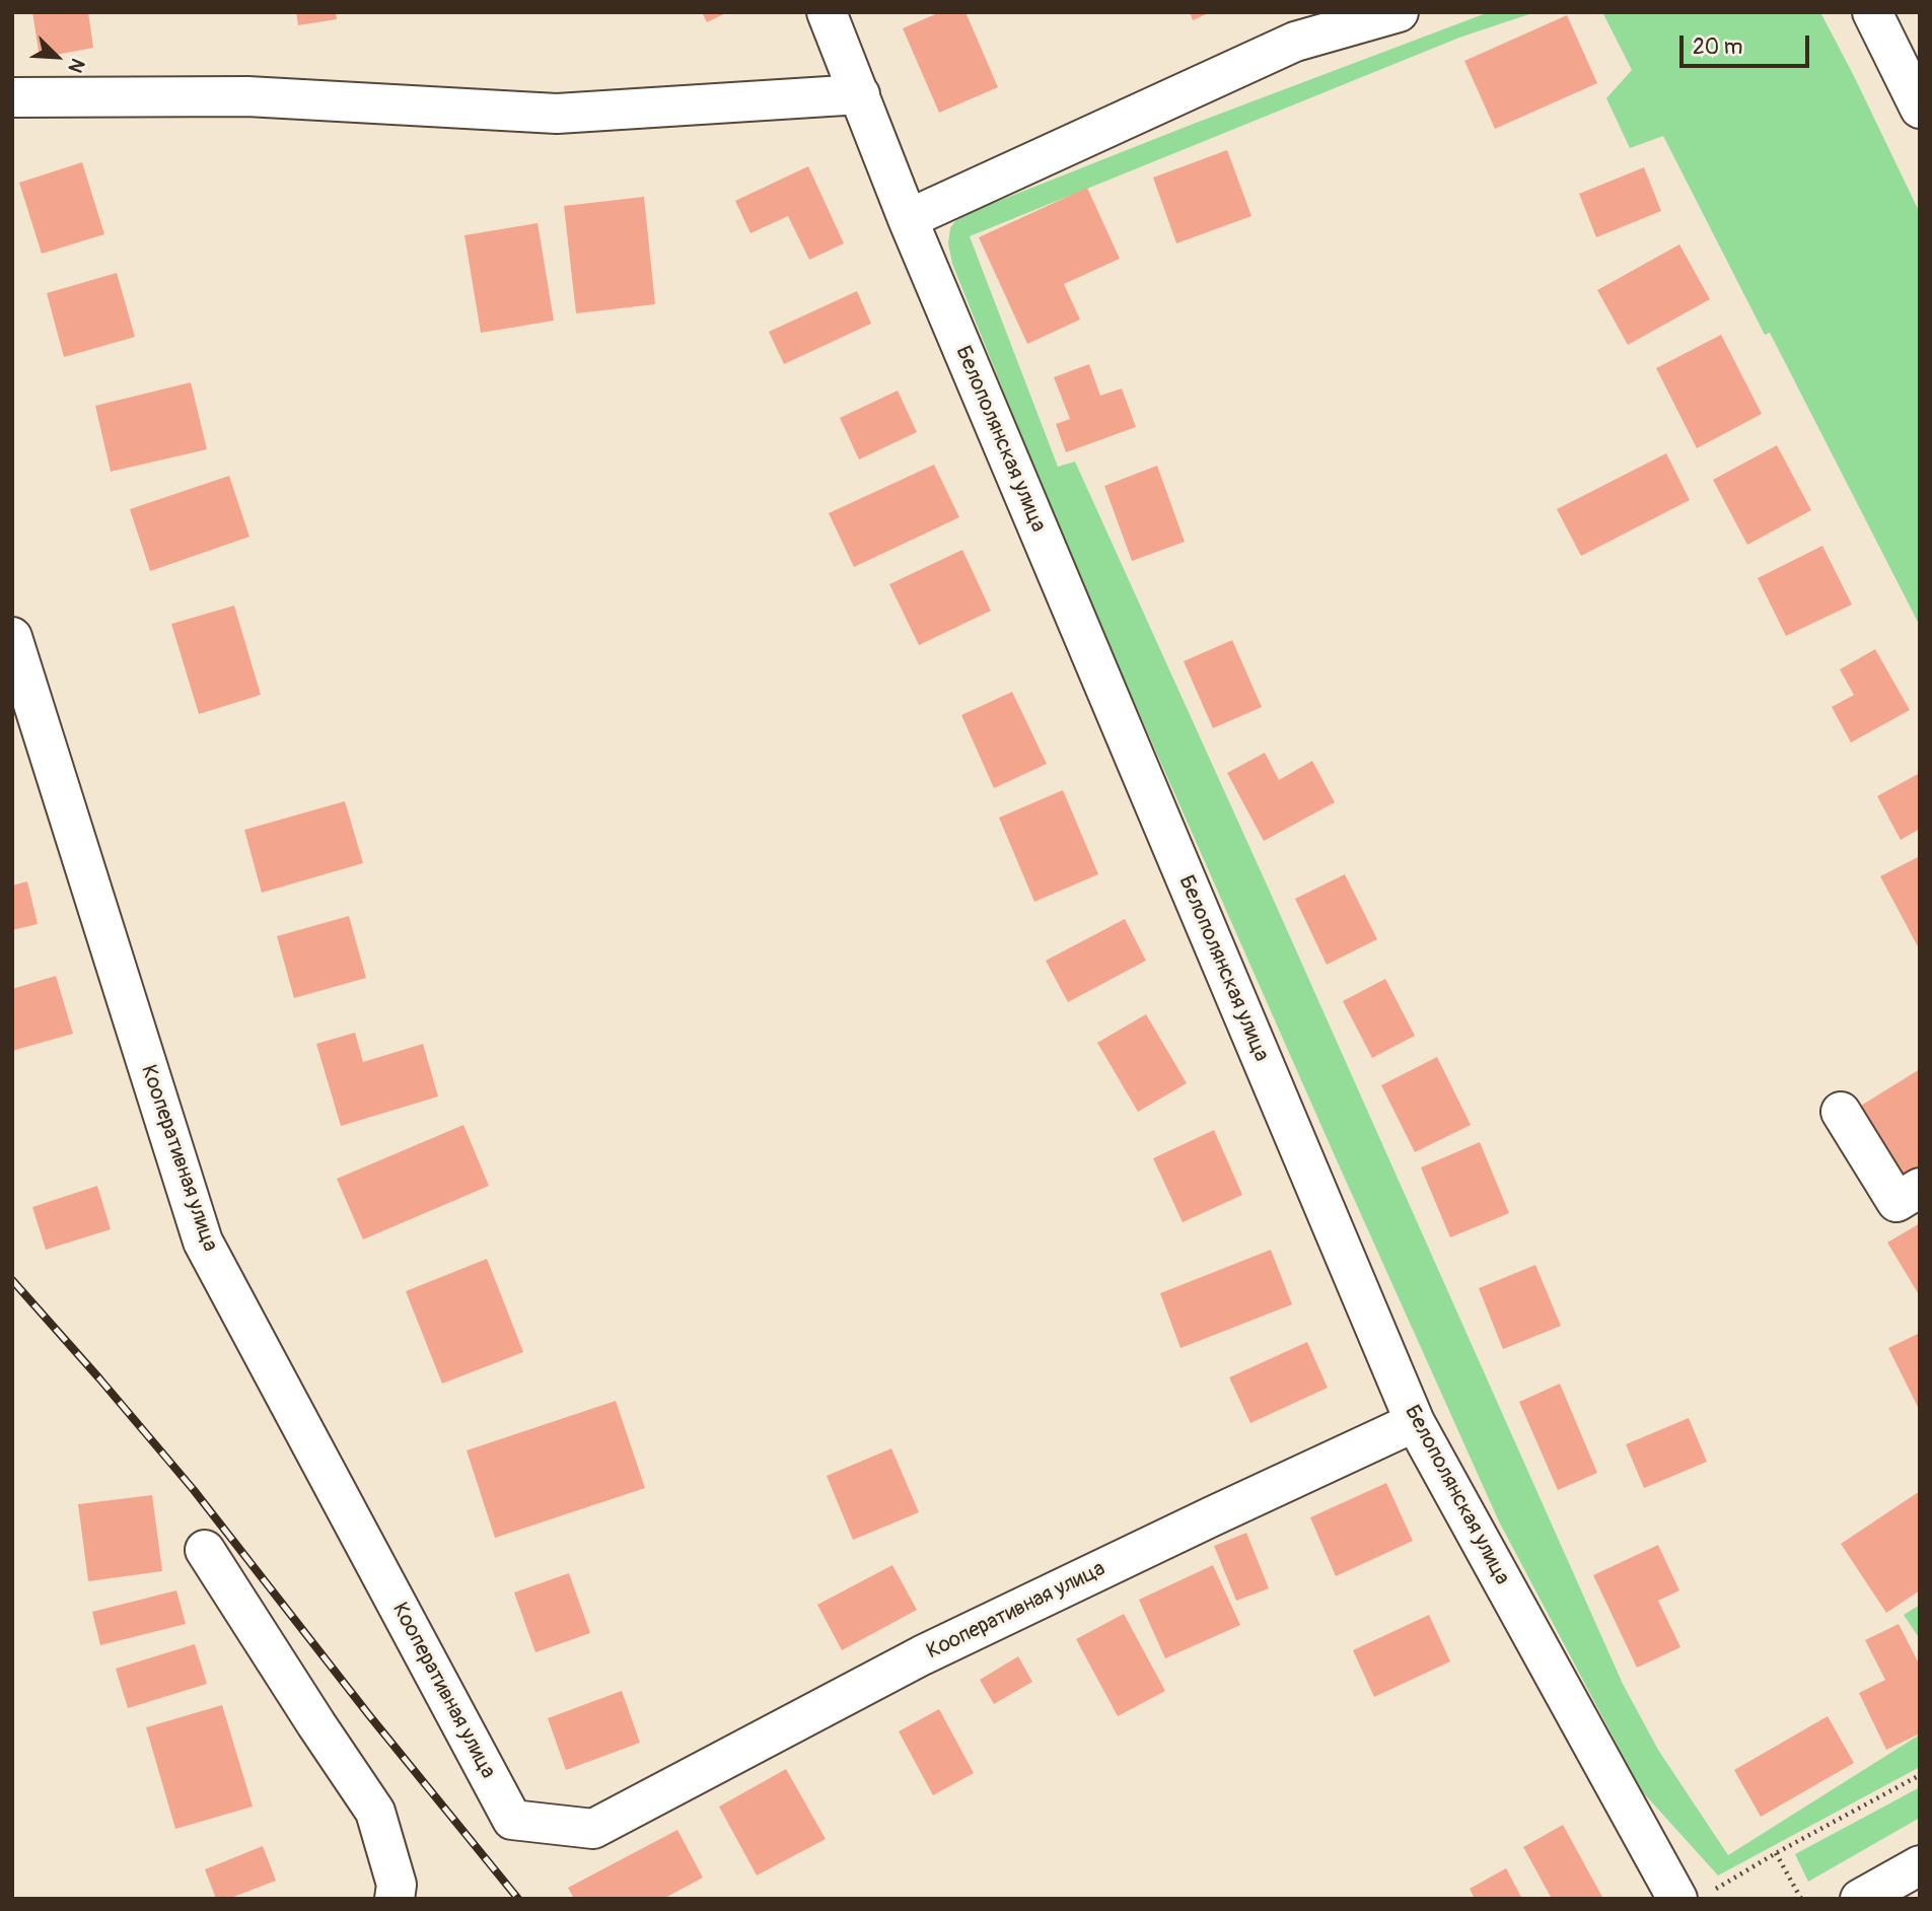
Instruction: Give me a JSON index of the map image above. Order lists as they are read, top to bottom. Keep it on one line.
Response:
{"streets":{"street":["Белополянская улица","Кооперативная улица"]},"crossings":[["Белополянская улица","Кооперативная улица"]],"scale_bar":"20 m","north":"bottom right"}
